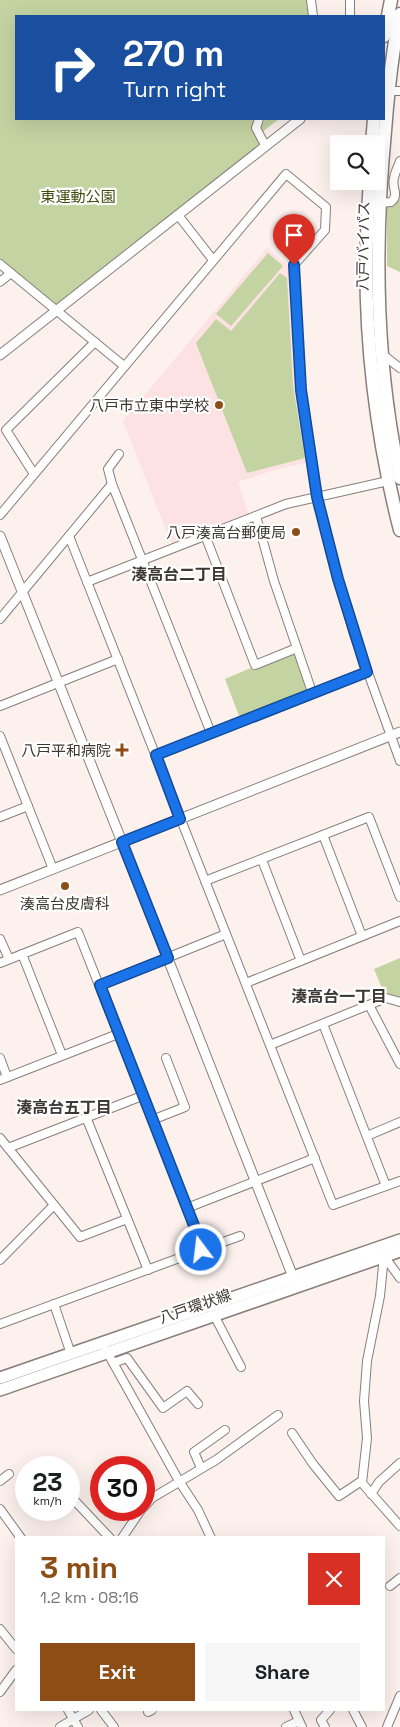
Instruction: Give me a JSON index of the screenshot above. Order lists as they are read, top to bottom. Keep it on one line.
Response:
{"streets":{"highway":["八戸バイパス"],"main road":["八戸環状線"]},"districts":["湊高台二丁目","湊高台一丁目","湊高台五丁目"],"parks":["東運動公園"],"places":{"other":["八戸市立東中学校","八戸湊高台郵便局","湊高台皮膚科"],"health":["八戸平和病院"]},"page":{"turn":["270 m","Turn right"],"speed":"23 km/h","limit":"30","heading":["3 min","1.2 km · 08:16"],"buttons":["Exit","Share"]}}
